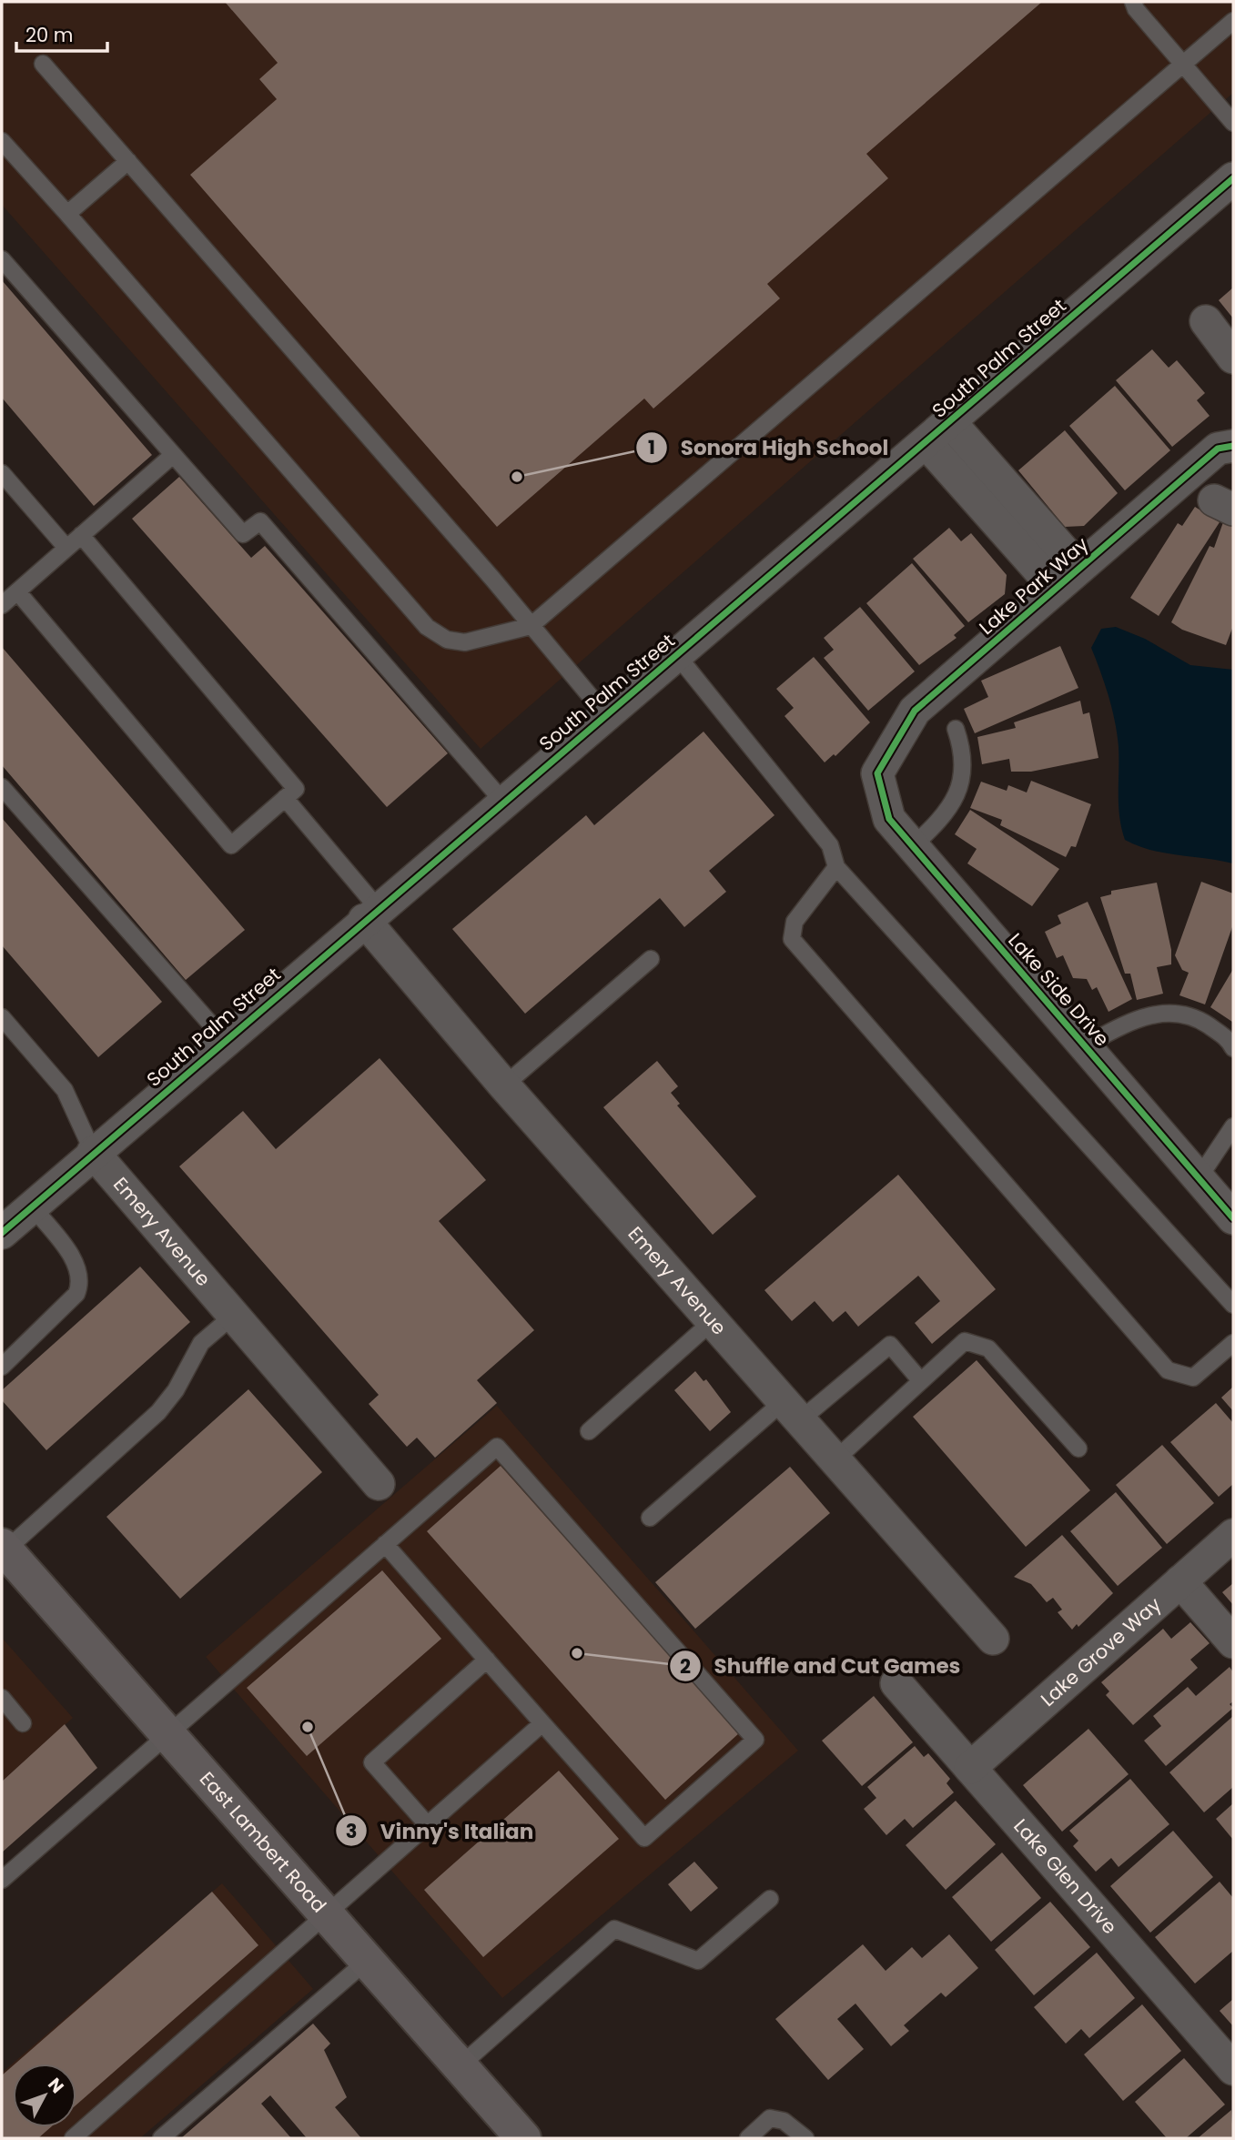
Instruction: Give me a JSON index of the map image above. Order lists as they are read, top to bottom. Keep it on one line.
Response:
{"streets":{"main road":["East Lambert Road"],"street":["South Palm Street","Lake Park Way","Lake Side Drive","Emery Avenue","Lake Grove Way","Lake Glen Drive"]},"crossings":[["South Palm Street","Emery Avenue"],["Lake Park Way","Lake Side Drive"],["Lake Grove Way","Lake Glen Drive"]],"places":["Sonora High School","Shuffle and Cut Games","Vinny's Italian"],"scale_bar":"20 m","north":"top right"}
